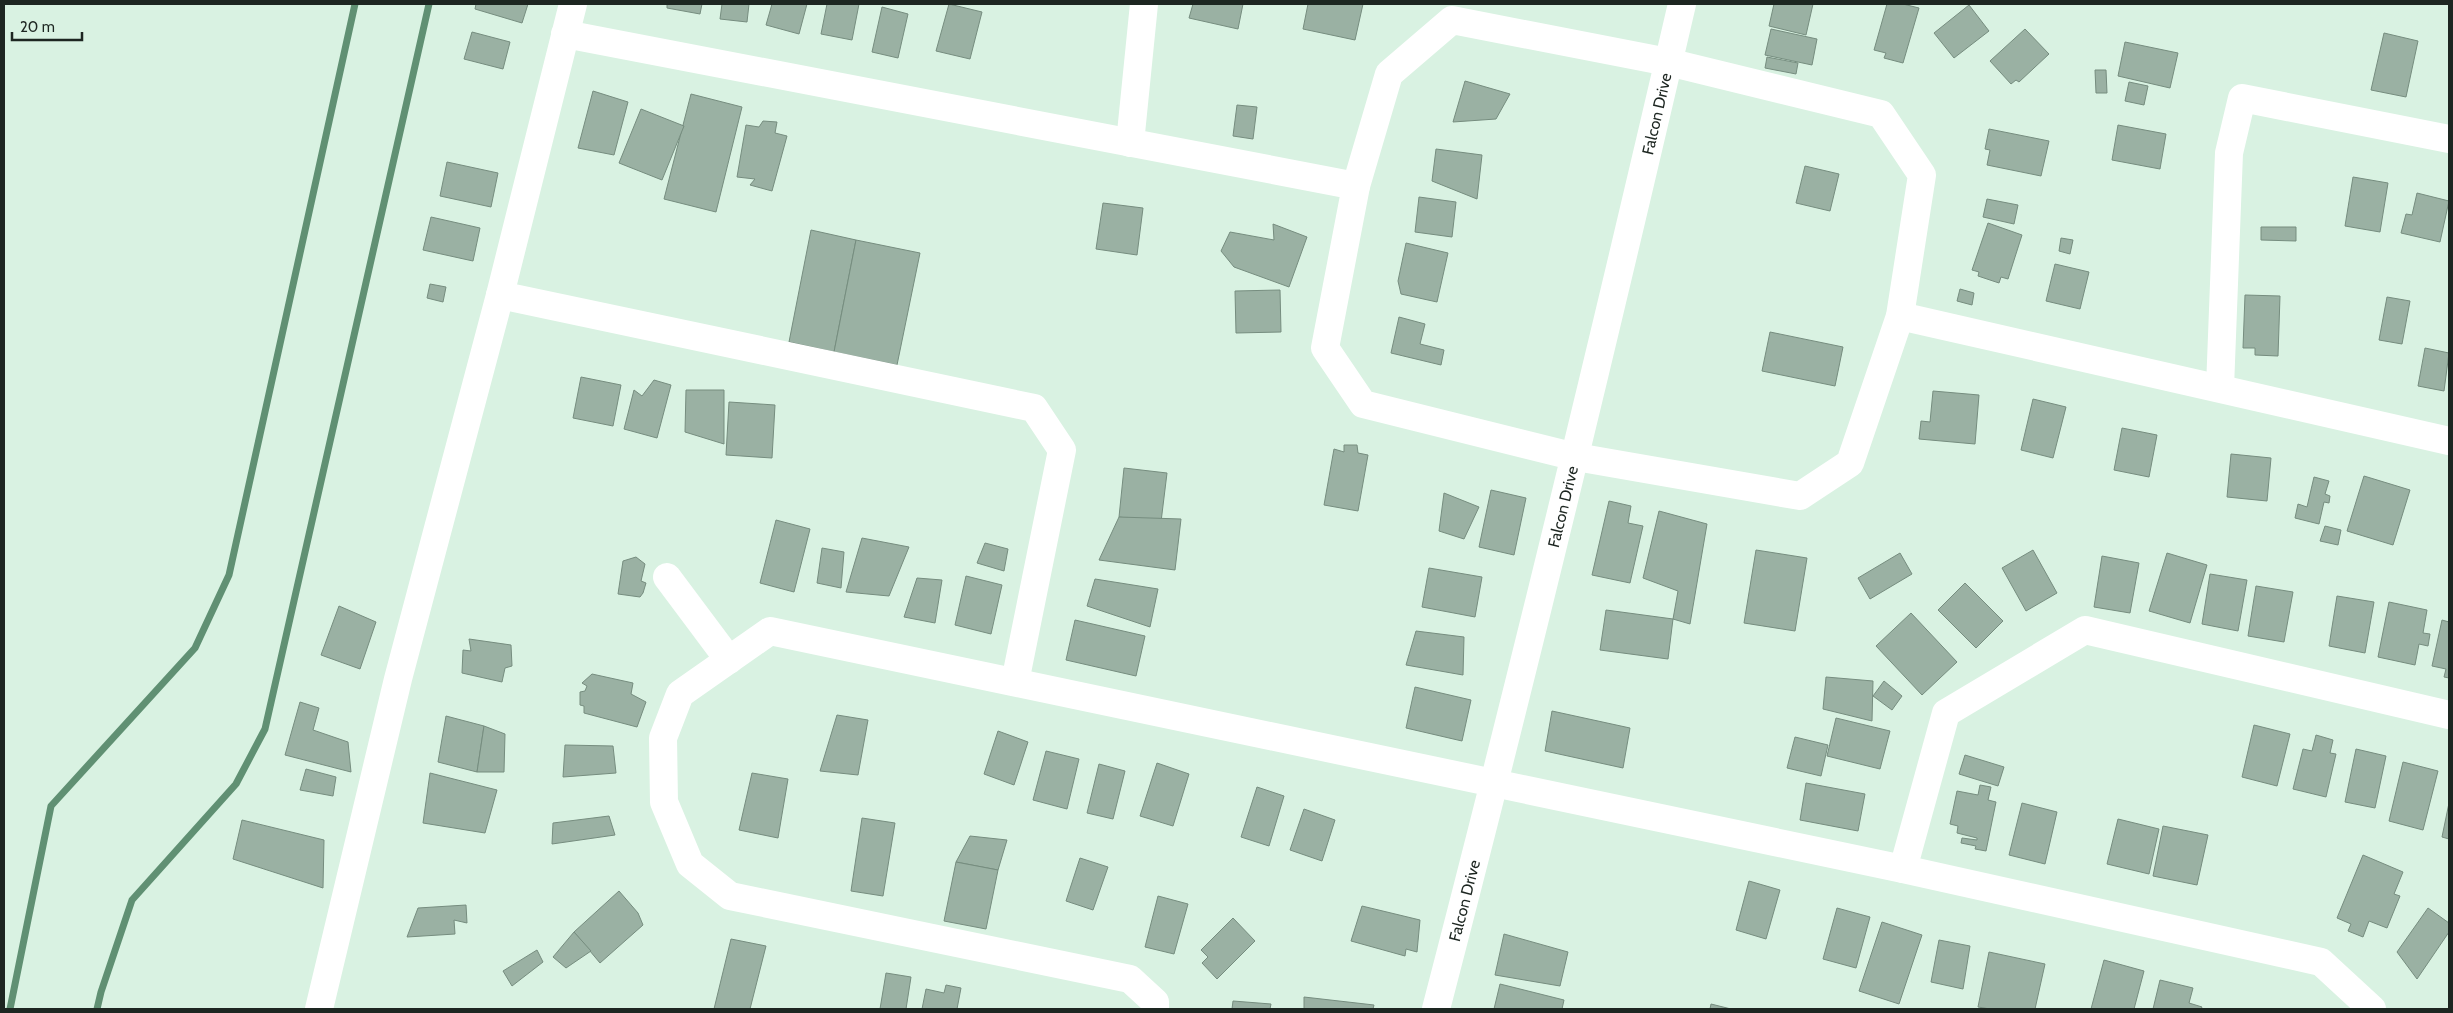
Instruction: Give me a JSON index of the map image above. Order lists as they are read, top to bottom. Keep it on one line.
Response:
{"streets":{"street":["Falcon Drive"]},"scale_bar":"20 m"}
